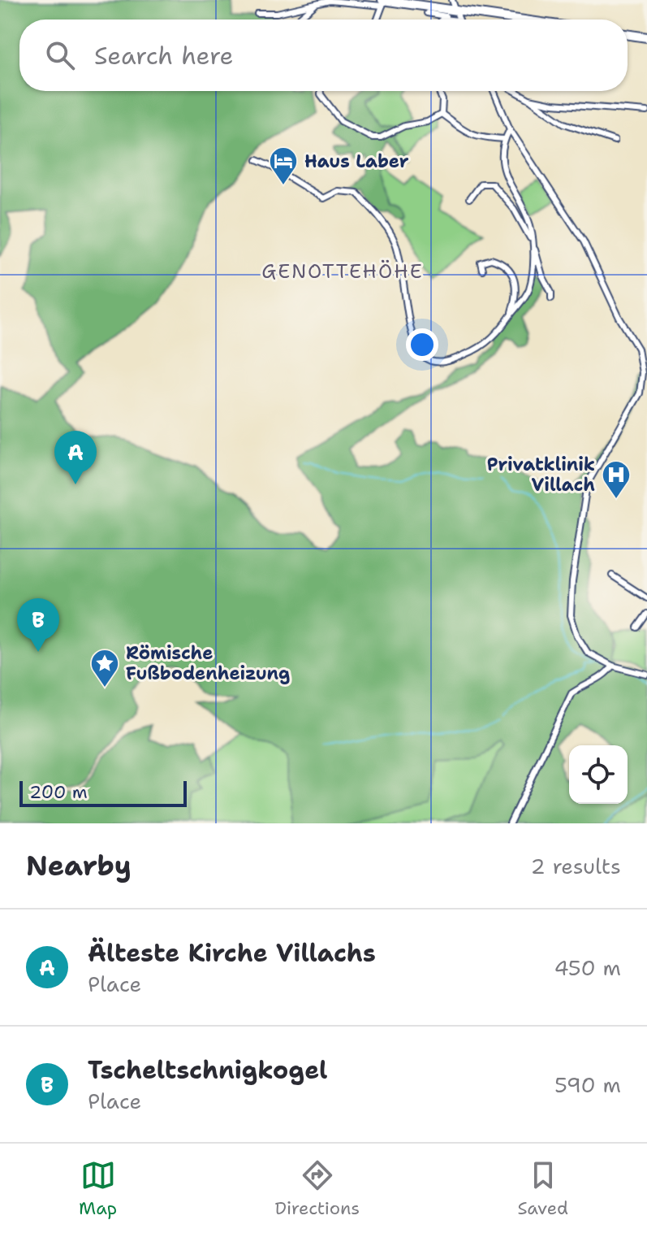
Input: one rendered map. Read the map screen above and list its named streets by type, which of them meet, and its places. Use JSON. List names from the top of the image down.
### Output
{
  "districts": ["GENOTTEHÖHE"],
  "places": {
    "hotel": ["Haus Laber"],
    "hospital": ["Privatklinik Villach"],
    "place": ["Römische Fußbodenheizung"]
  },
  "scale_bar": "200 m",
  "page": {
    "search": "Search here",
    "pins": ["A", "B"],
    "scale": "200 m",
    "heading": ["Nearby", "2 results"],
    "list": [
      {
        "mark": "A",
        "name": "Älteste Kirche Villachs",
        "note": "Place",
        "value": "450 m"
      },
      {
        "mark": "B",
        "name": "Tscheltschnigkogel",
        "note": "Place",
        "value": "590 m"
      }
    ],
    "nav": ["Map", "Directions", "Saved"]
  }
}
